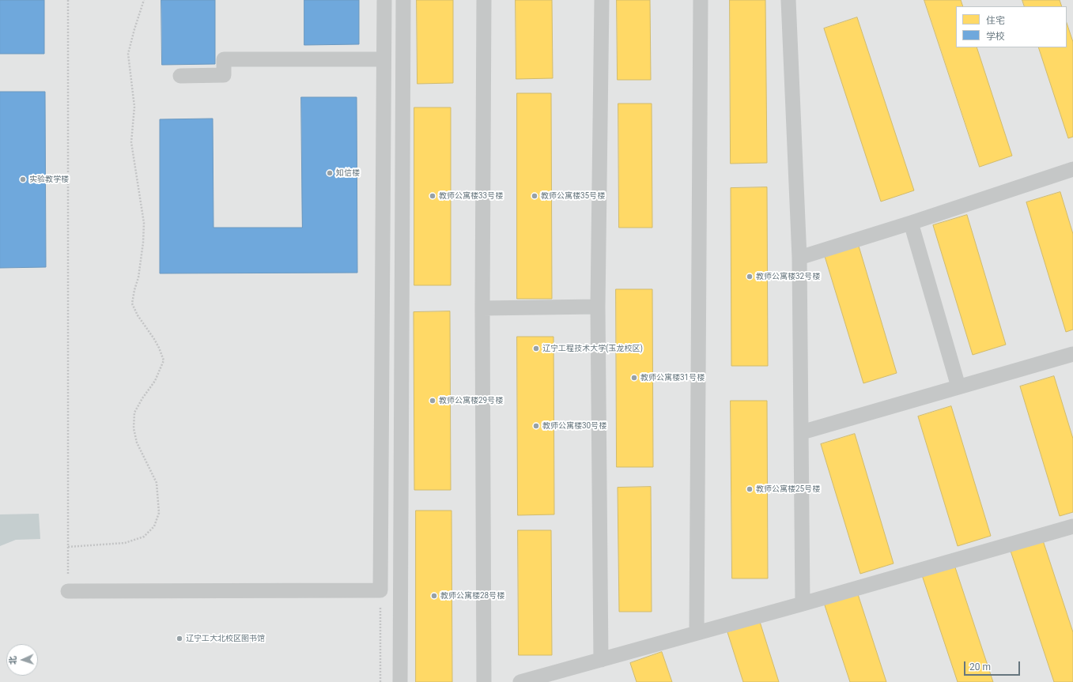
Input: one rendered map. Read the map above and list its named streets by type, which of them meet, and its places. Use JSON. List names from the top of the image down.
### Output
{
  "places": [
    "知信楼",
    "实验教学楼",
    "教师公寓楼33号楼",
    "教师公寓楼35号楼",
    "教师公寓楼32号楼",
    "辽宁工程技术大学(玉龙校区)",
    "教师公寓楼31号楼",
    "教师公寓楼29号楼",
    "教师公寓楼30号楼",
    "教师公寓楼25号楼",
    "教师公寓楼28号楼",
    "辽宁工大北校区图书馆"
  ],
  "legend": ["住宅", "学校"],
  "scale_bar": "20 m",
  "north": "left"
}
